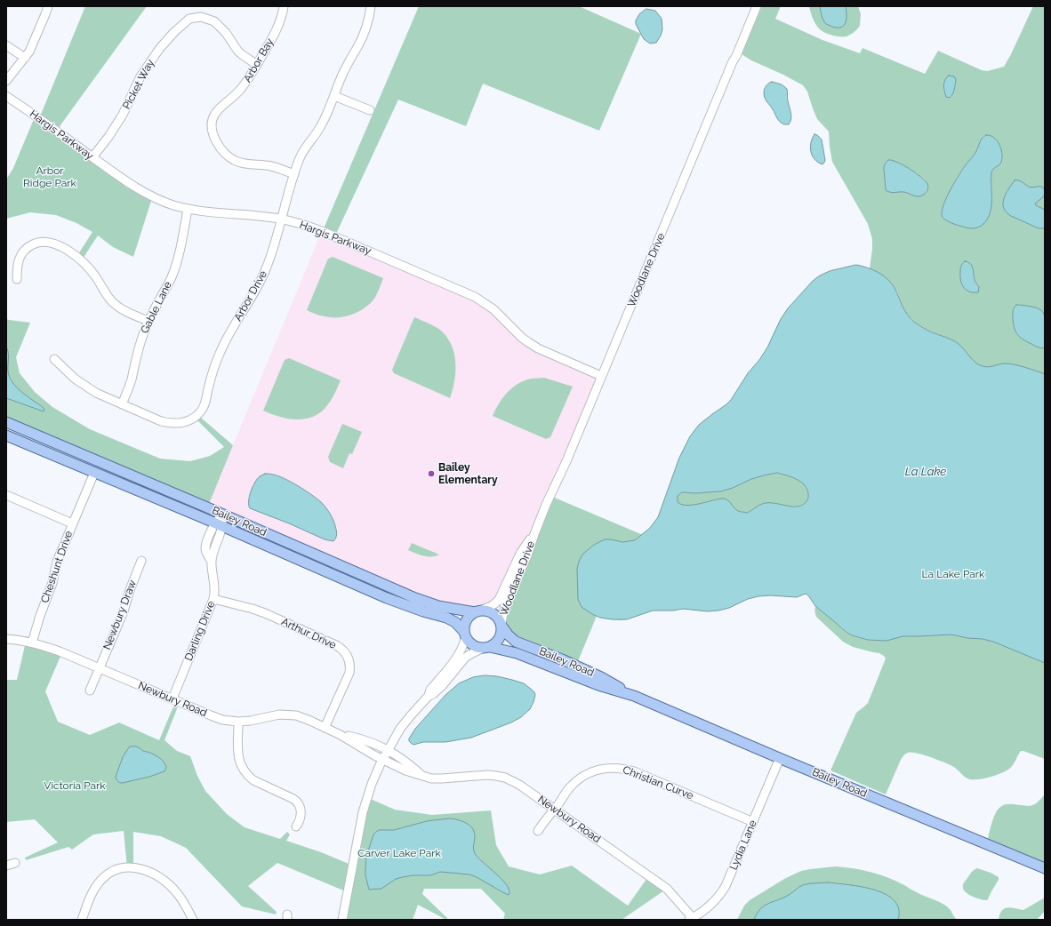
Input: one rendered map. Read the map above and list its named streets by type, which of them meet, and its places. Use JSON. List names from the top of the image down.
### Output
{
  "streets": {
    "main road": ["Bailey Road"],
    "street": [
      "Arbor Bay",
      "Picket Way",
      "Hargis Parkway",
      "Woodlane Drive",
      "Arbor Drive",
      "Gable Lane",
      "Cheshunt Drive",
      "Newbury Draw",
      "Darling Drive",
      "Arthur Drive",
      "Newbury Road",
      "Christian Curve",
      "Lydia Lane"
    ]
  },
  "crossings": [
    ["Arbor Bay", "Picket Way"],
    ["Arbor Bay", "Arbor Drive"],
    ["Picket Way", "Hargis Parkway"],
    ["Hargis Parkway", "Woodlane Drive"],
    ["Hargis Parkway", "Arbor Drive"],
    ["Hargis Parkway", "Gable Lane"],
    ["Woodlane Drive", "Bailey Road"],
    ["Arbor Drive", "Gable Lane"],
    ["Bailey Road", "Cheshunt Drive"],
    ["Bailey Road", "Darling Drive"],
    ["Bailey Road", "Lydia Lane"],
    ["Cheshunt Drive", "Newbury Road"],
    ["Newbury Draw", "Newbury Road"],
    ["Darling Drive", "Arthur Drive"],
    ["Darling Drive", "Newbury Road"],
    ["Arthur Drive", "Newbury Road"],
    ["Newbury Road", "Christian Curve"],
    ["Newbury Road", "Lydia Lane"],
    ["Christian Curve", "Lydia Lane"]
  ],
  "water": ["La Lake"],
  "parks": [
    "Arbor Ridge Park",
    "La Lake Park",
    "Victoria Park",
    "Carver Lake Park"
  ],
  "places": ["Bailey Elementary"]
}
